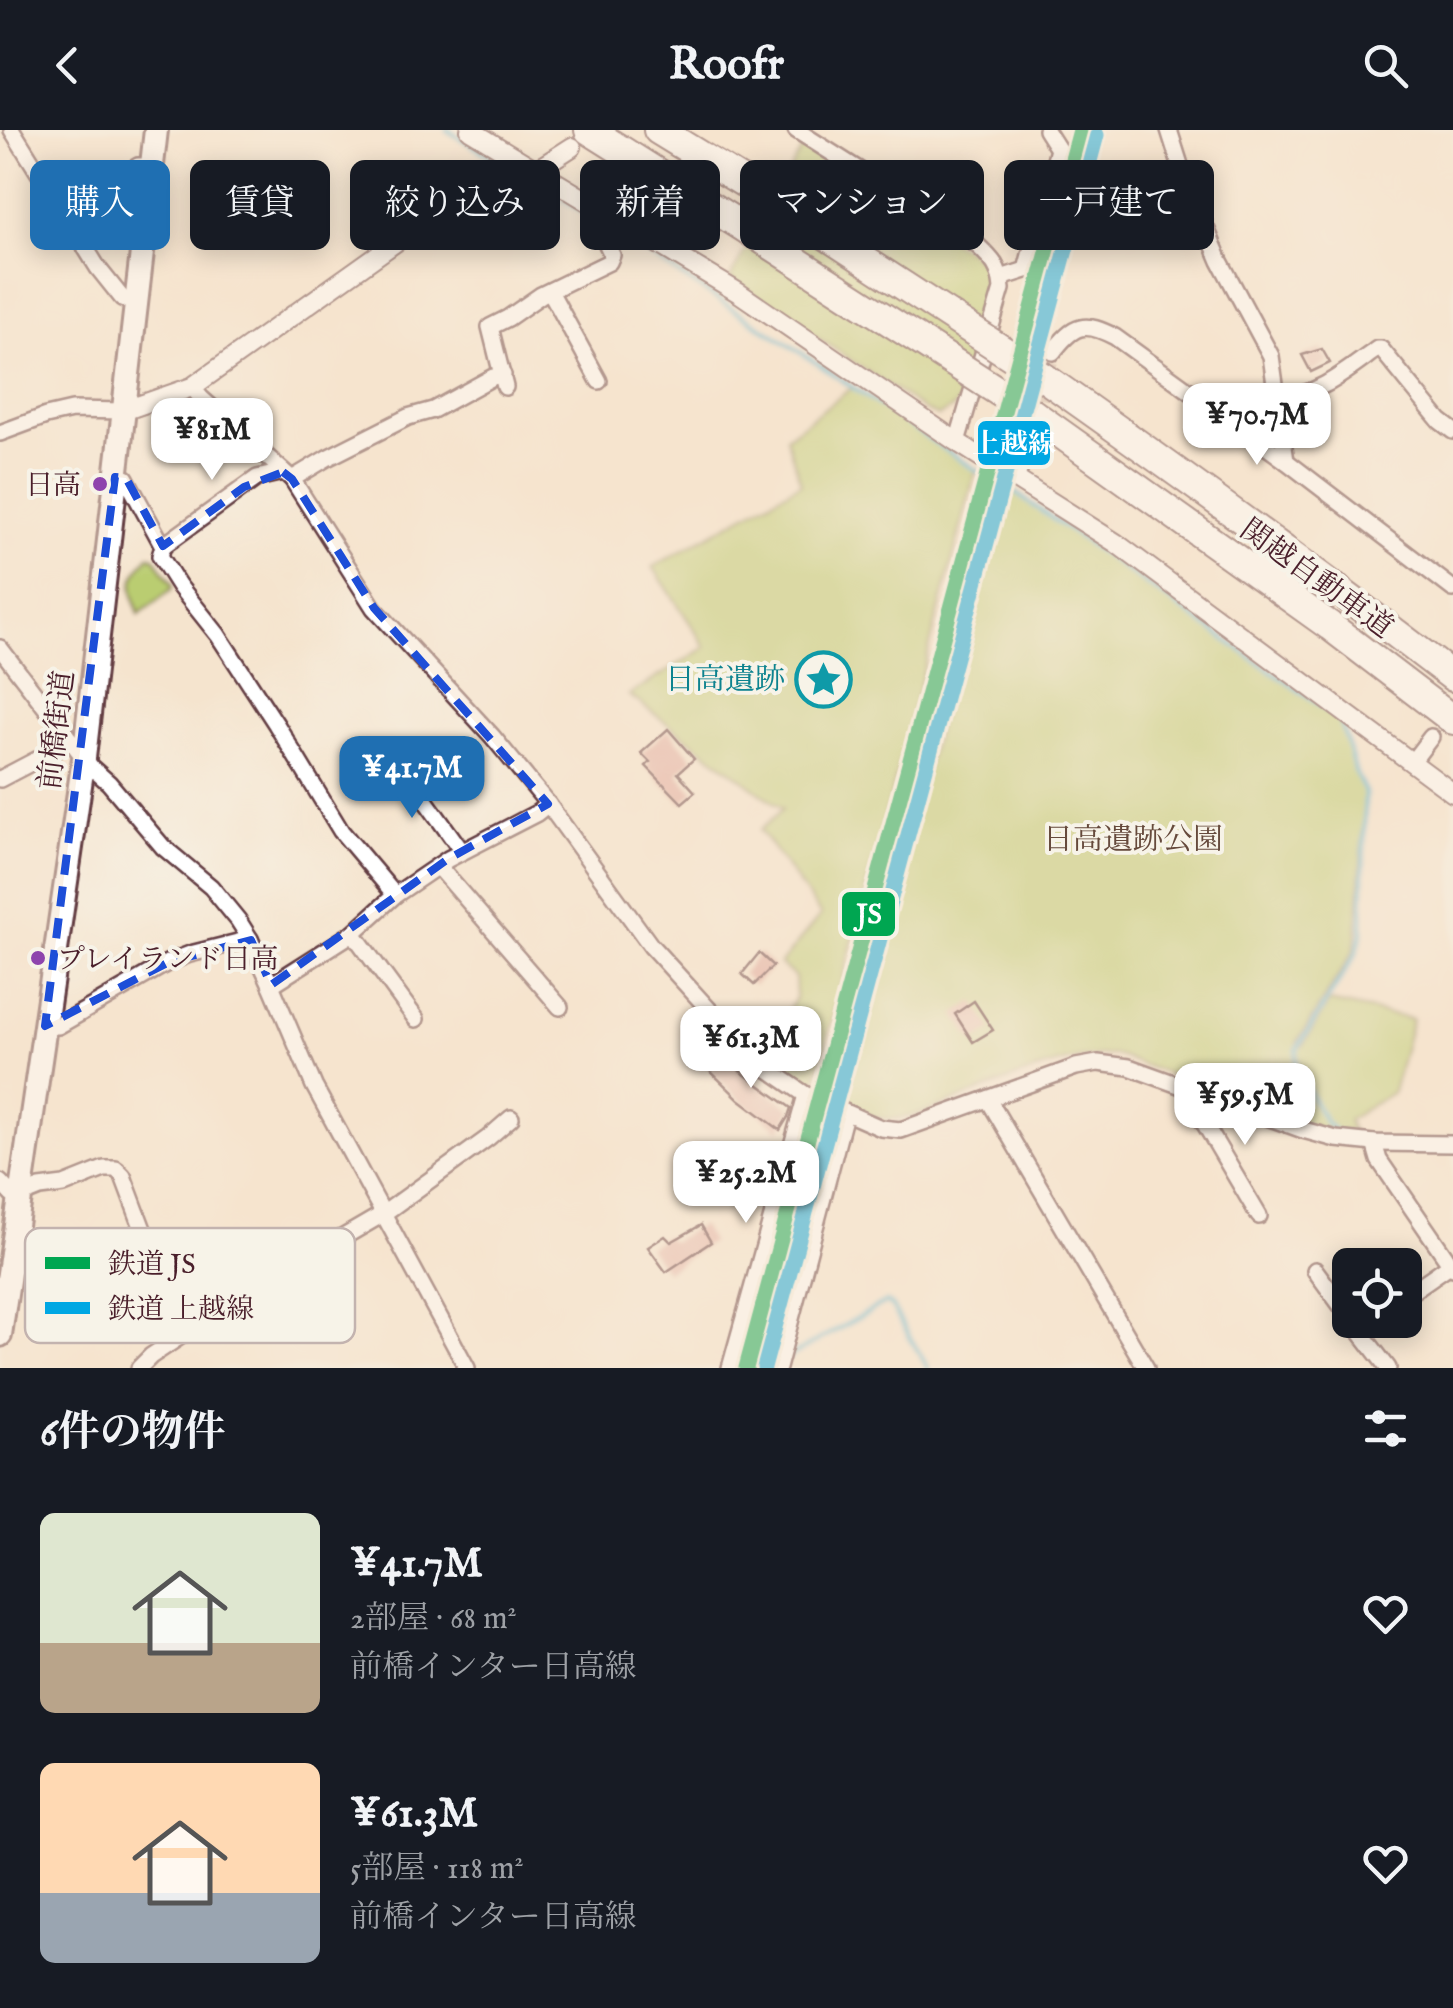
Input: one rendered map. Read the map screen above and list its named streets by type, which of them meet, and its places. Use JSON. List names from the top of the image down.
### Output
{
  "streets": {
    "highway": ["関越自動車道"],
    "main road": ["前橋街道"]
  },
  "parks": ["日高遺跡公園"],
  "places": {
    "other": ["日高", "プレイランド日高"],
    "place": ["日高遺跡"]
  },
  "lines": ["rail line JS", "rail line 上越線"],
  "legend": ["鉄道 JS", "鉄道 上越線"],
  "page": {
    "header": "Roofr",
    "chip": [
      "購入",
      "賃貸",
      "絞り込み",
      "新着",
      "マンション",
      "一戸建て"
    ],
    "price": [
      "¥70.7M",
      "¥81M",
      "¥41.7M",
      "¥61.3M",
      "¥59.5M",
      "¥25.2M"
    ],
    "heading": "6件の物件",
    "list": [
      {
        "name": "¥41.7M",
        "note": "2部屋 · 68 m² · 前橋インター日高線"
      },
      {
        "name": "¥61.3M",
        "note": "5部屋 · 118 m² · 前橋インター日高線"
      }
    ]
  }
}
